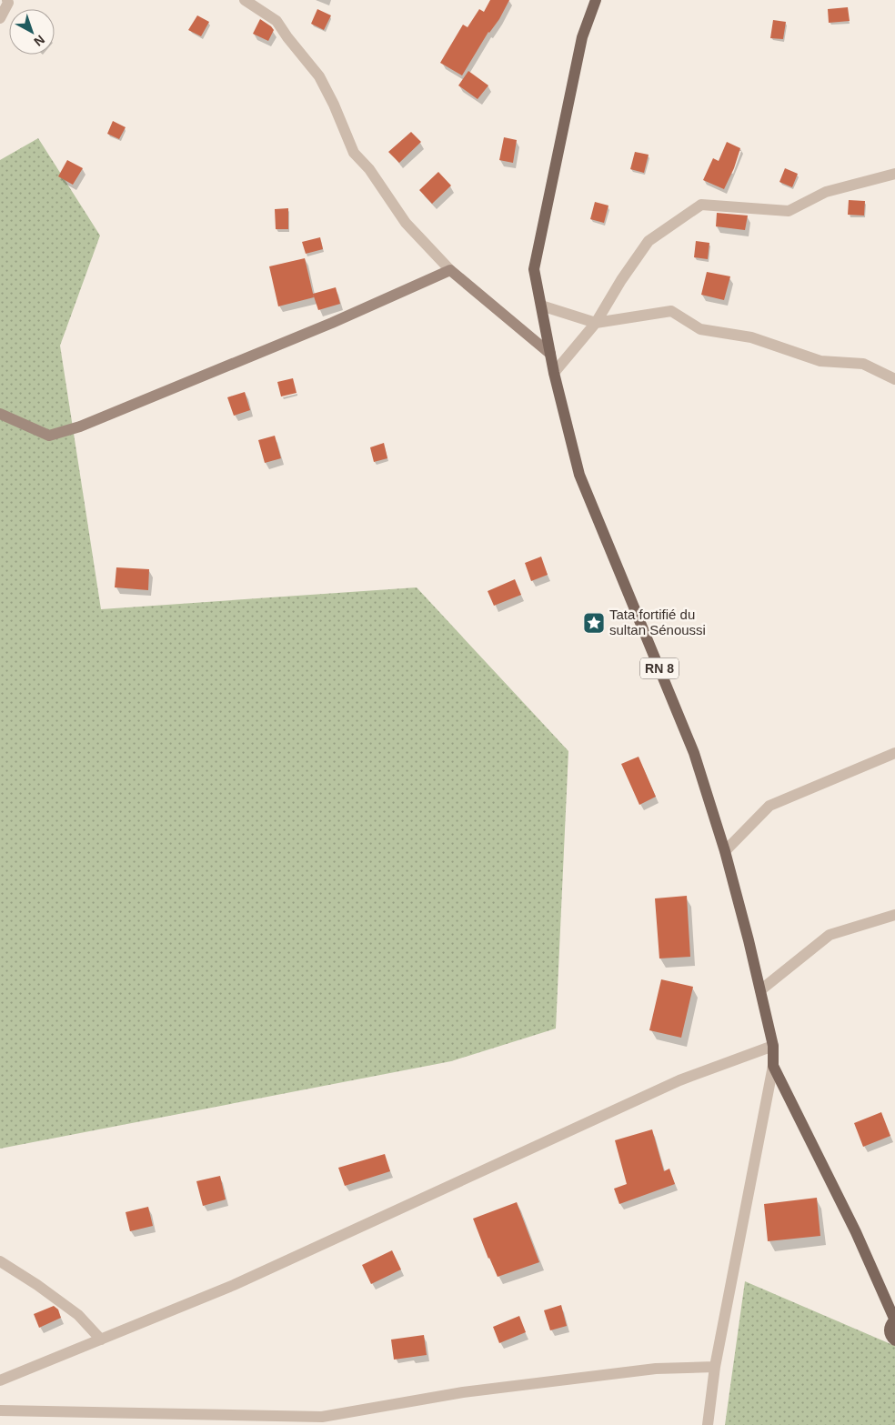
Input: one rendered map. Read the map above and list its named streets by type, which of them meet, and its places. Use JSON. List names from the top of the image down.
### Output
{
  "streets": {
    "main road": ["RN 8"]
  },
  "places": {
    "place": ["Tata fortifié du sultan Sénoussi"]
  },
  "north": "bottom right"
}
